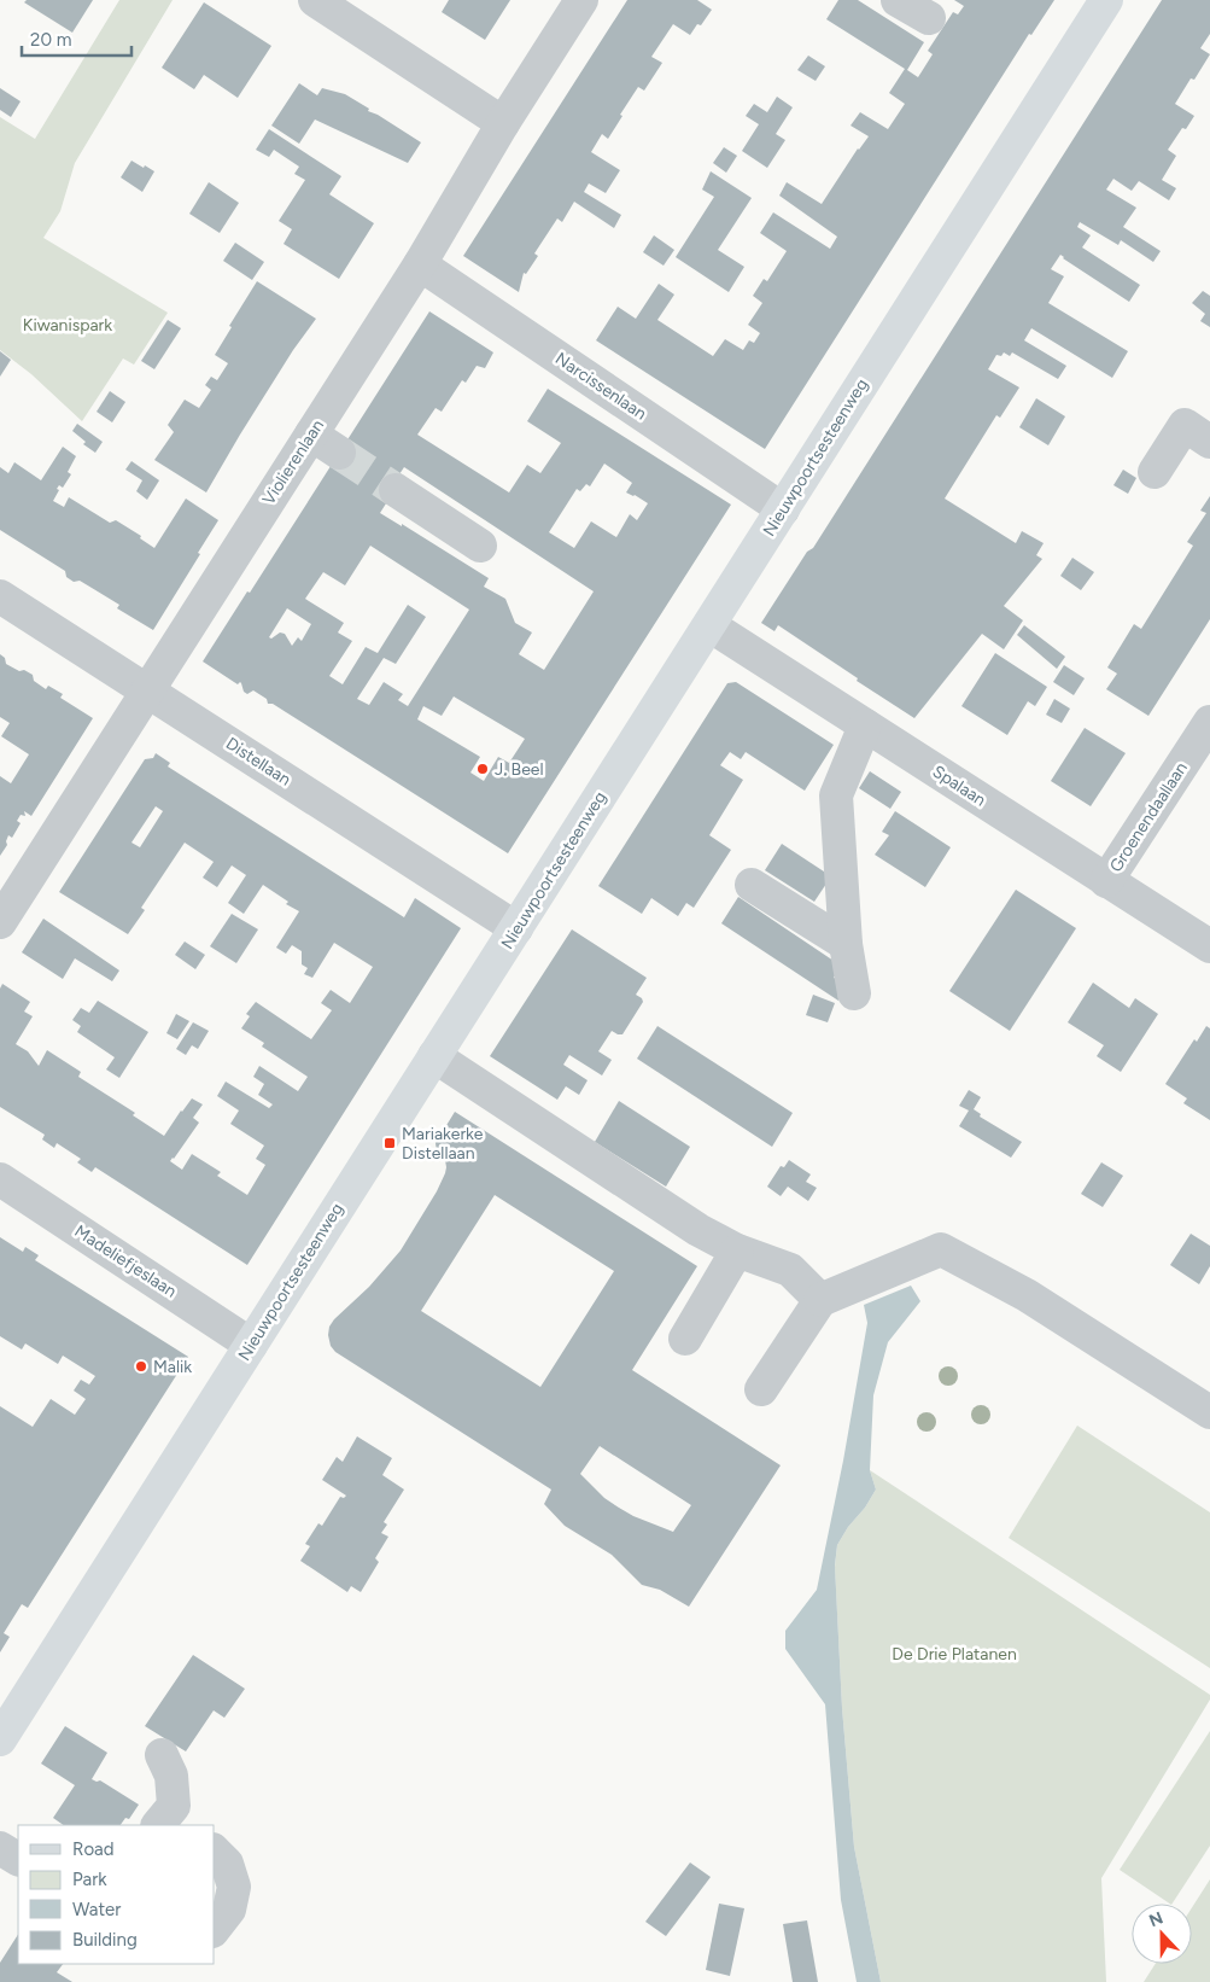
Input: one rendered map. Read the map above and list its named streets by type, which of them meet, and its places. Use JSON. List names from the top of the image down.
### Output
{
  "streets": {
    "main road": ["Nieuwpoortsesteenweg"],
    "street": [
      "Narcissenlaan",
      "Violierenlaan",
      "Distellaan",
      "Spalaan",
      "Groenendaallaan",
      "Madeliefjeslaan"
    ]
  },
  "crossings": [
    ["Narcissenlaan", "Nieuwpoortsesteenweg"],
    ["Narcissenlaan", "Violierenlaan"],
    ["Nieuwpoortsesteenweg", "Distellaan"],
    ["Nieuwpoortsesteenweg", "Spalaan"],
    ["Nieuwpoortsesteenweg", "Madeliefjeslaan"],
    ["Violierenlaan", "Distellaan"],
    ["Spalaan", "Groenendaallaan"]
  ],
  "parks": ["Kiwanispark", "De Drie Platanen"],
  "places": {
    "other": ["J. Beel", "Malik"],
    "transit": ["Mariakerke Distellaan"]
  },
  "legend": [
    "Road",
    "Park",
    "Water",
    "Building"
  ],
  "scale_bar": "20 m",
  "north": "top"
}
